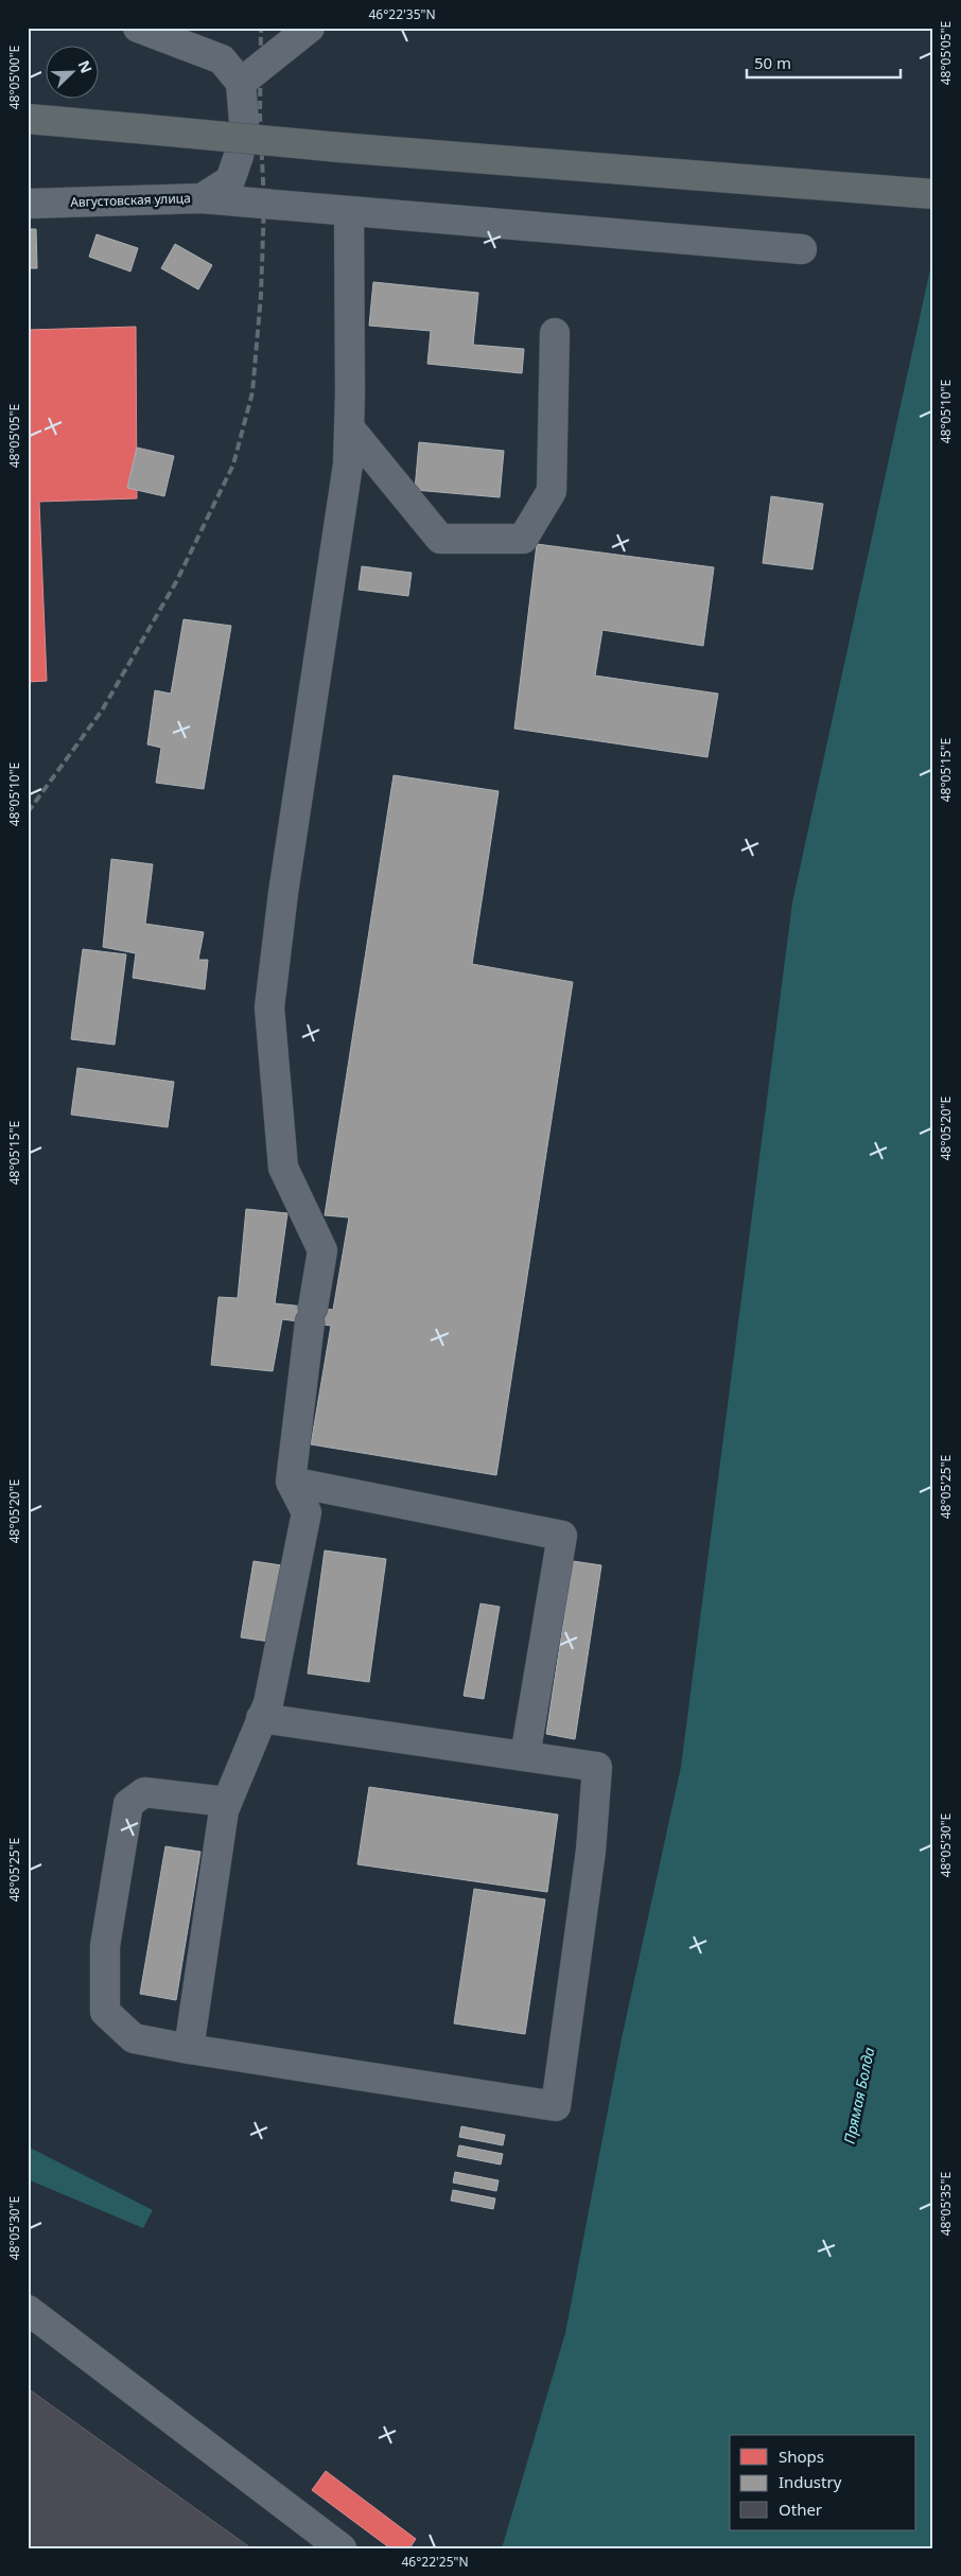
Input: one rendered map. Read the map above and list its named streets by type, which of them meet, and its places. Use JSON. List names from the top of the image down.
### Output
{
  "streets": {
    "street": ["Августовская улица"]
  },
  "water": ["Прямая Болда"],
  "legend": ["Shops", "Industry", "Other"],
  "scale_bar": "50 m",
  "north": "top right",
  "coordinates": [
    "46°22'35\"N",
    "48°05'05\"E",
    "48°05'00\"E",
    "48°05'10\"E",
    "48°05'15\"E",
    "48°05'20\"E",
    "48°05'25\"E",
    "48°05'30\"E",
    "48°05'35\"E",
    "46°22'25\"N"
  ]
}
